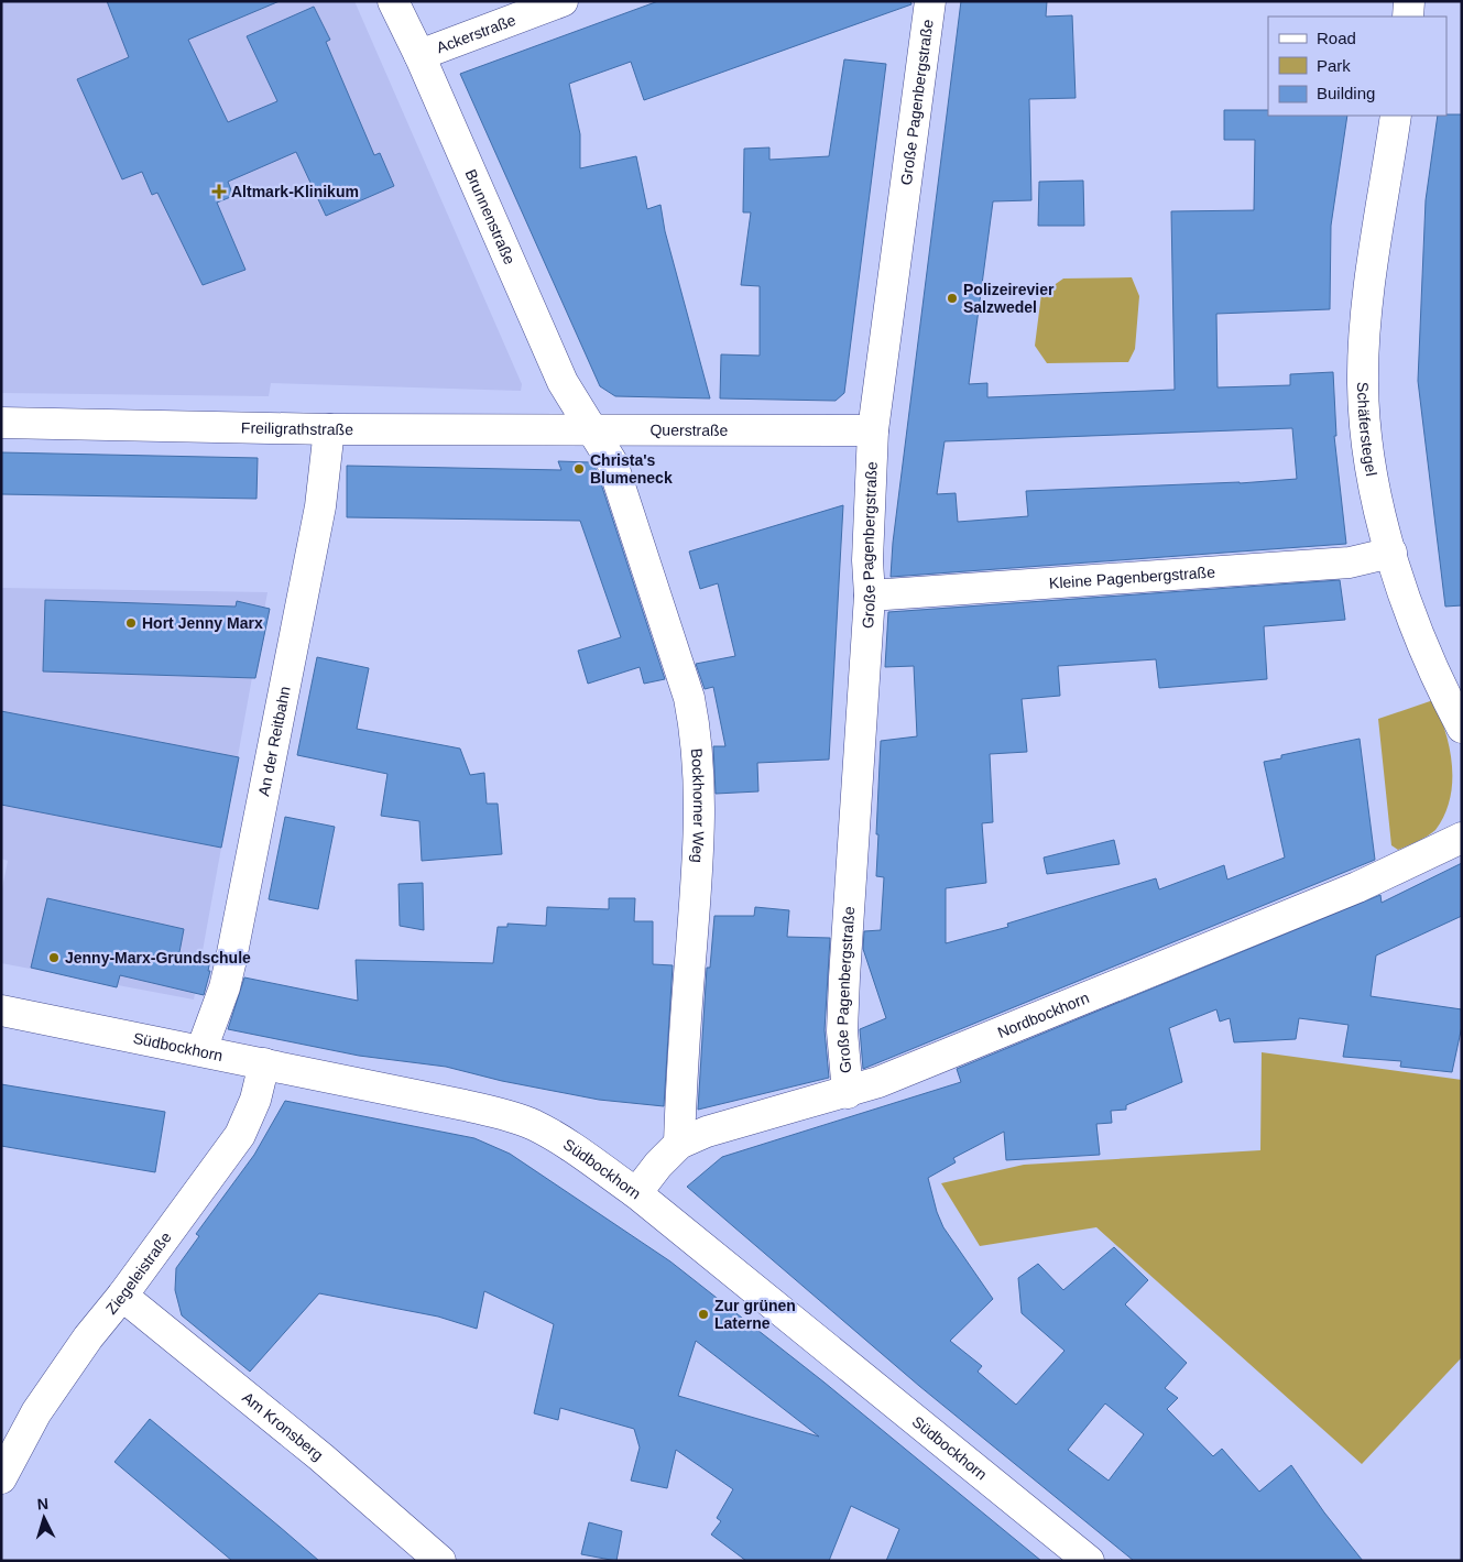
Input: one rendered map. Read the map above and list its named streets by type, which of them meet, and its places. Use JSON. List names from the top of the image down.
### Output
{
  "streets": {
    "street": [
      "Ackerstraße",
      "Große Pagenbergstraße",
      "Brunnenstraße",
      "Freiligrathstraße",
      "Schäferstegel",
      "Querstraße",
      "Kleine Pagenbergstraße",
      "An der Reitbahn",
      "Bockhorner Weg",
      "Nordbockhorn",
      "Südbockhorn",
      "Ziegeleistraße",
      "Am Kronsberg"
    ]
  },
  "crossings": [
    ["Ackerstraße", "Brunnenstraße"],
    ["Große Pagenbergstraße", "Querstraße"],
    ["Große Pagenbergstraße", "Kleine Pagenbergstraße"],
    ["Große Pagenbergstraße", "Nordbockhorn"],
    ["Brunnenstraße", "Freiligrathstraße"],
    ["Brunnenstraße", "Querstraße"],
    ["Brunnenstraße", "Bockhorner Weg"],
    ["Freiligrathstraße", "Querstraße"],
    ["Freiligrathstraße", "An der Reitbahn"],
    ["Freiligrathstraße", "Bockhorner Weg"],
    ["Schäferstegel", "Kleine Pagenbergstraße"],
    ["Querstraße", "Bockhorner Weg"],
    ["An der Reitbahn", "Südbockhorn"],
    ["Bockhorner Weg", "Nordbockhorn"],
    ["Nordbockhorn", "Südbockhorn"],
    ["Südbockhorn", "Ziegeleistraße"],
    ["Ziegeleistraße", "Am Kronsberg"]
  ],
  "places": {
    "health": ["Altmark-Klinikum"],
    "other": [
      "Polizeirevier Salzwedel",
      "Christa's Blumeneck",
      "Hort Jenny Marx",
      "Jenny-Marx-Grundschule",
      "Zur grünen Laterne"
    ]
  },
  "legend": ["Road", "Park", "Building"],
  "north": "top"
}
